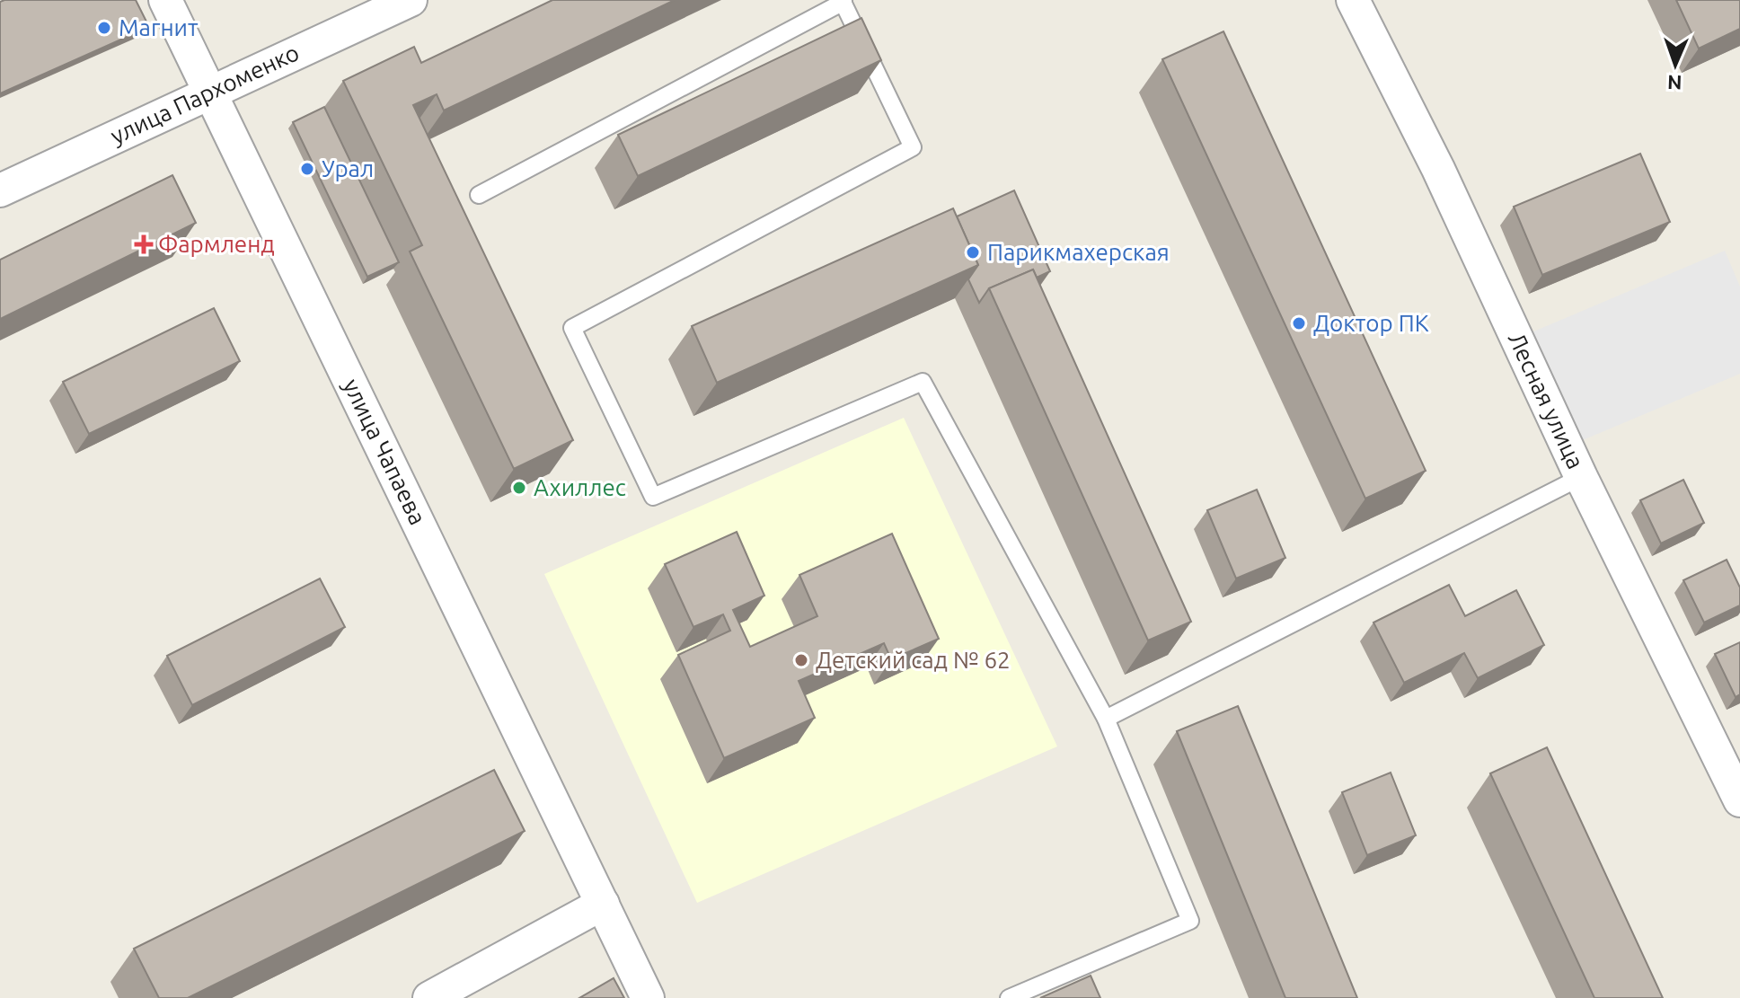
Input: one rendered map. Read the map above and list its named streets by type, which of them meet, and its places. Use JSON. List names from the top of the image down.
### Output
{
  "streets": {
    "street": ["улица Пархоменко", "Лесная улица", "улица Чапаева"]
  },
  "crossings": [
    ["улица Пархоменко", "улица Чапаева"]
  ],
  "places": {
    "other": [
      "Магнит",
      "Урал",
      "Парикмахерская",
      "Доктор ПК",
      "Ахиллес",
      "Детский сад № 62"
    ],
    "health": ["Фармленд"]
  },
  "north": "bottom"
}
